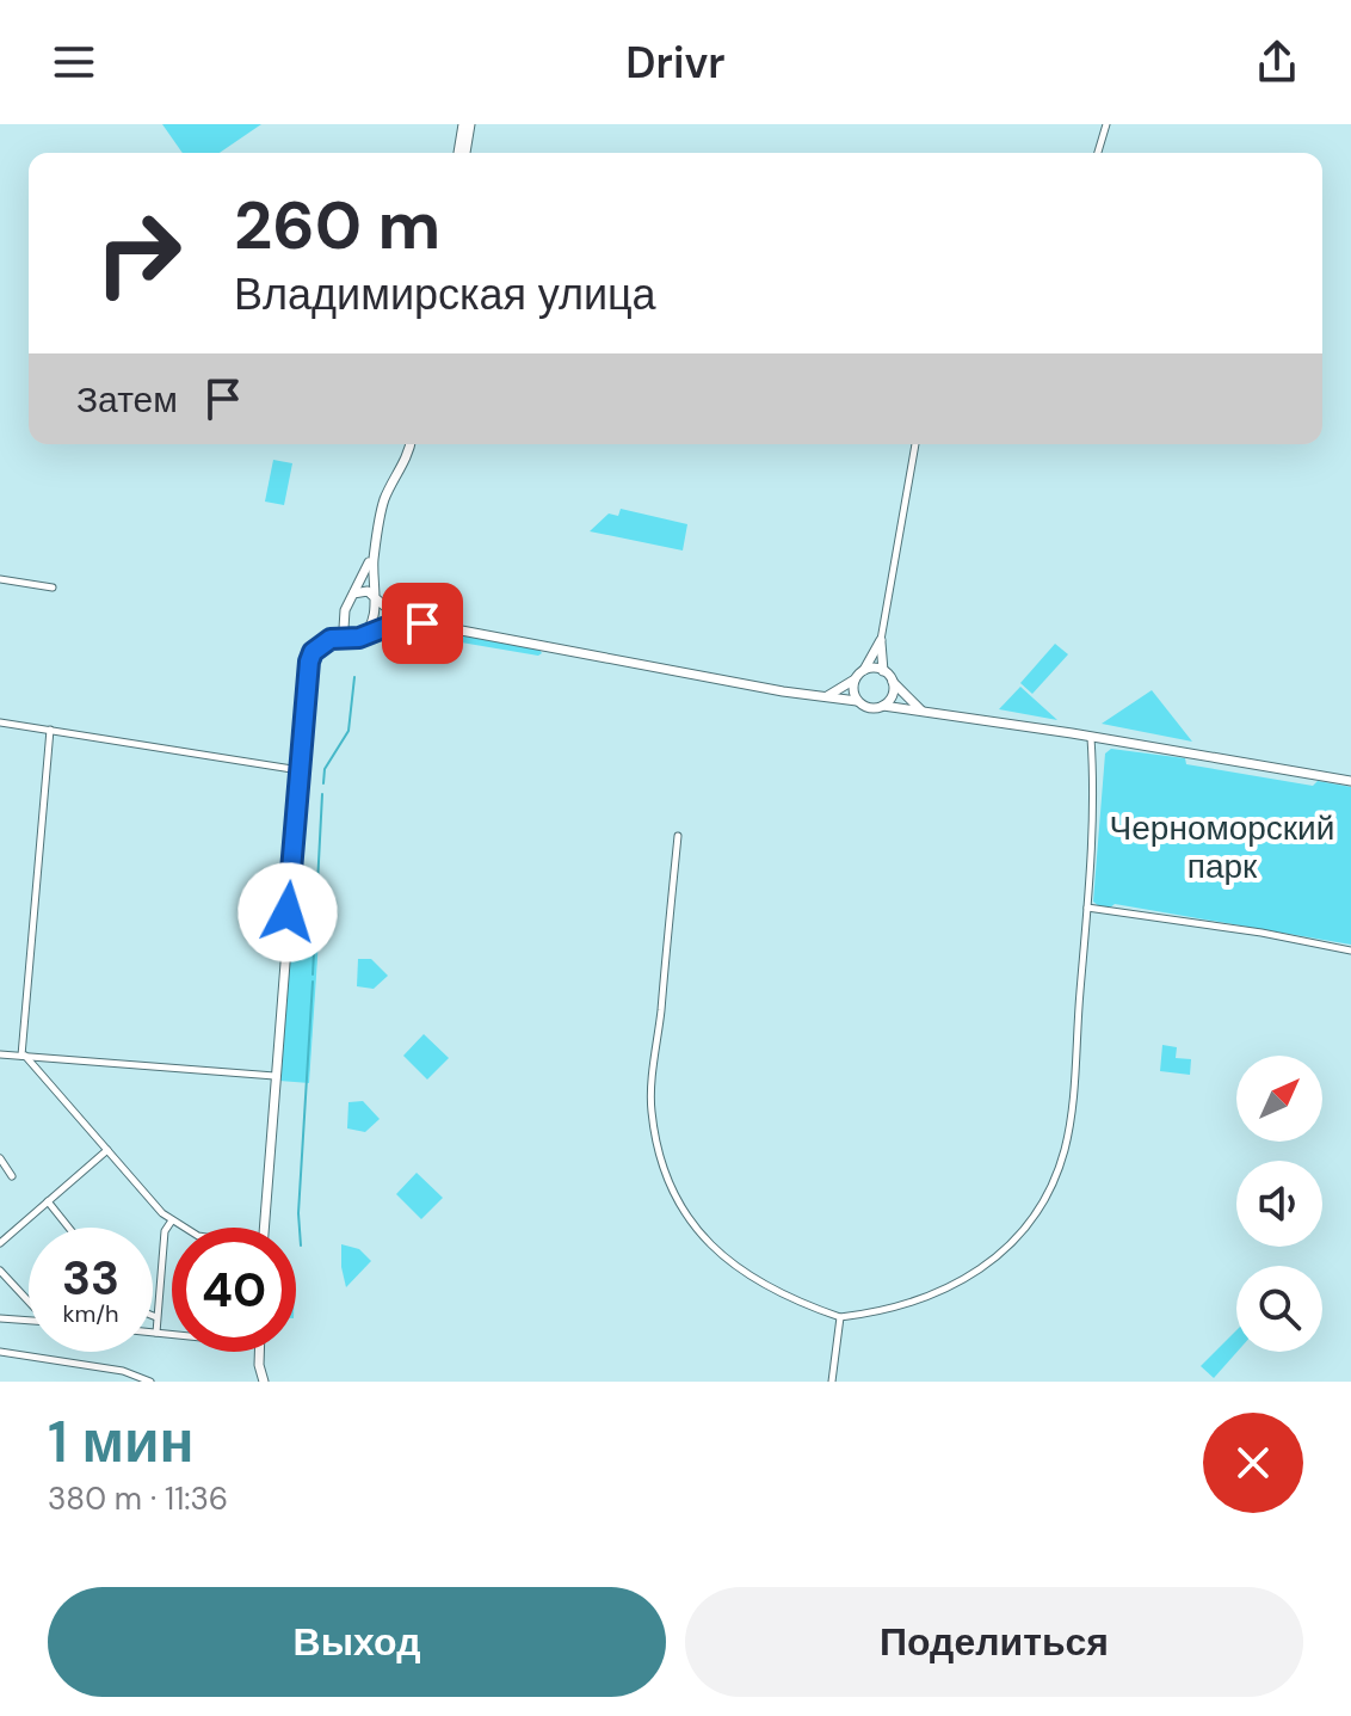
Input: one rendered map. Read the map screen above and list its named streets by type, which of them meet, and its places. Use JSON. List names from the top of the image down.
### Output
{
  "parks": ["Черноморский парк"],
  "north": "top right",
  "page": {
    "header": "Drivr",
    "turn": ["260 m", "Владимирская улица"],
    "then": "Затем",
    "speed": "33 km/h",
    "limit": "40",
    "heading": ["1 мин", "380 m · 11:36"],
    "buttons": ["Выход", "Поделиться"]
  }
}
